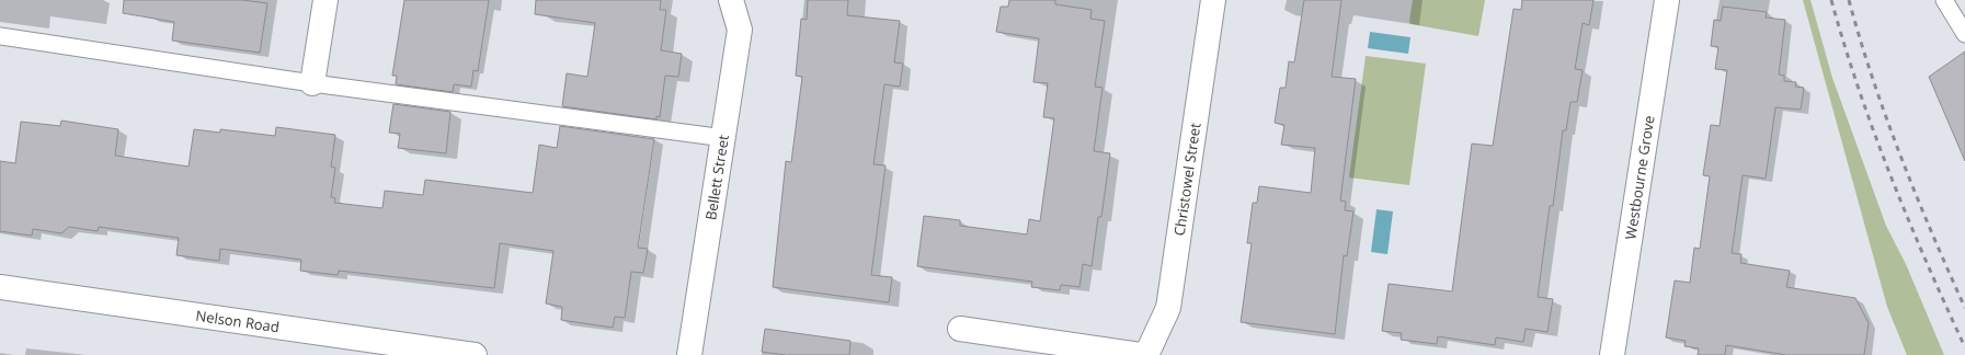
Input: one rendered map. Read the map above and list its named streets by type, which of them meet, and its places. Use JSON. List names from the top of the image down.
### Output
{
  "streets": {
    "street": [
      "Bellett Street",
      "Westbourne Grove",
      "Christowel Street",
      "Nelson Road"
    ]
  }
}
